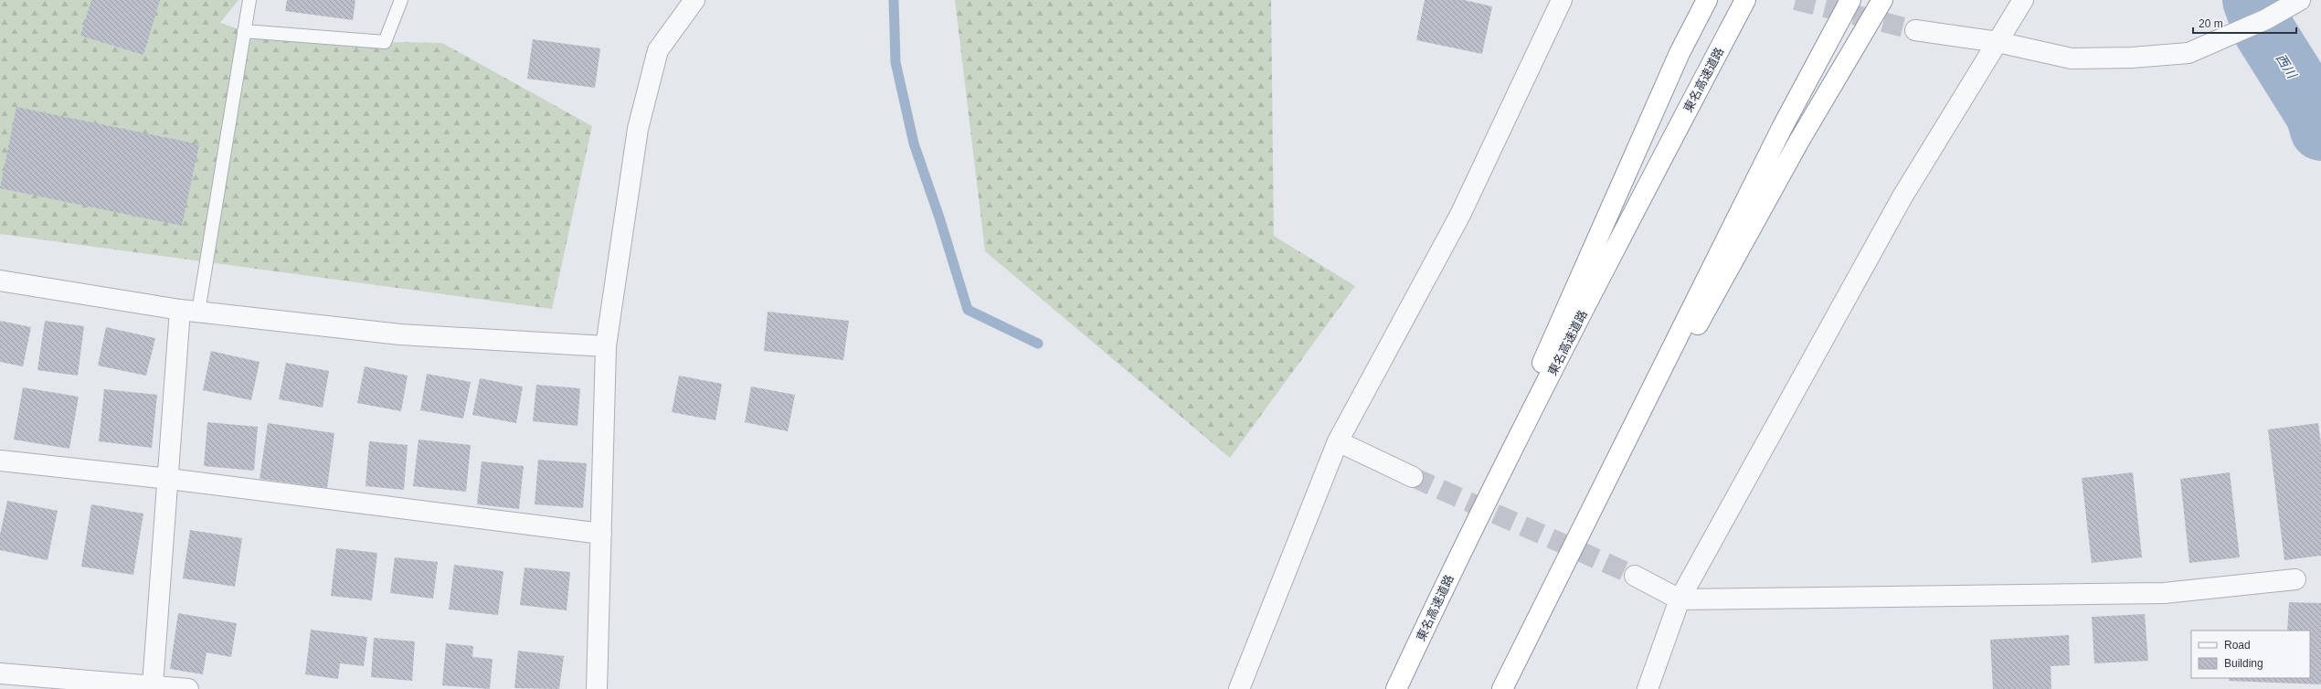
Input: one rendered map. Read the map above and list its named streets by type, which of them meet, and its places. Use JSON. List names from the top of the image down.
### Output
{
  "streets": {
    "highway": ["東名高速道路"]
  },
  "water": ["西川"],
  "legend": ["Road", "Building"],
  "scale_bar": "20 m"
}
